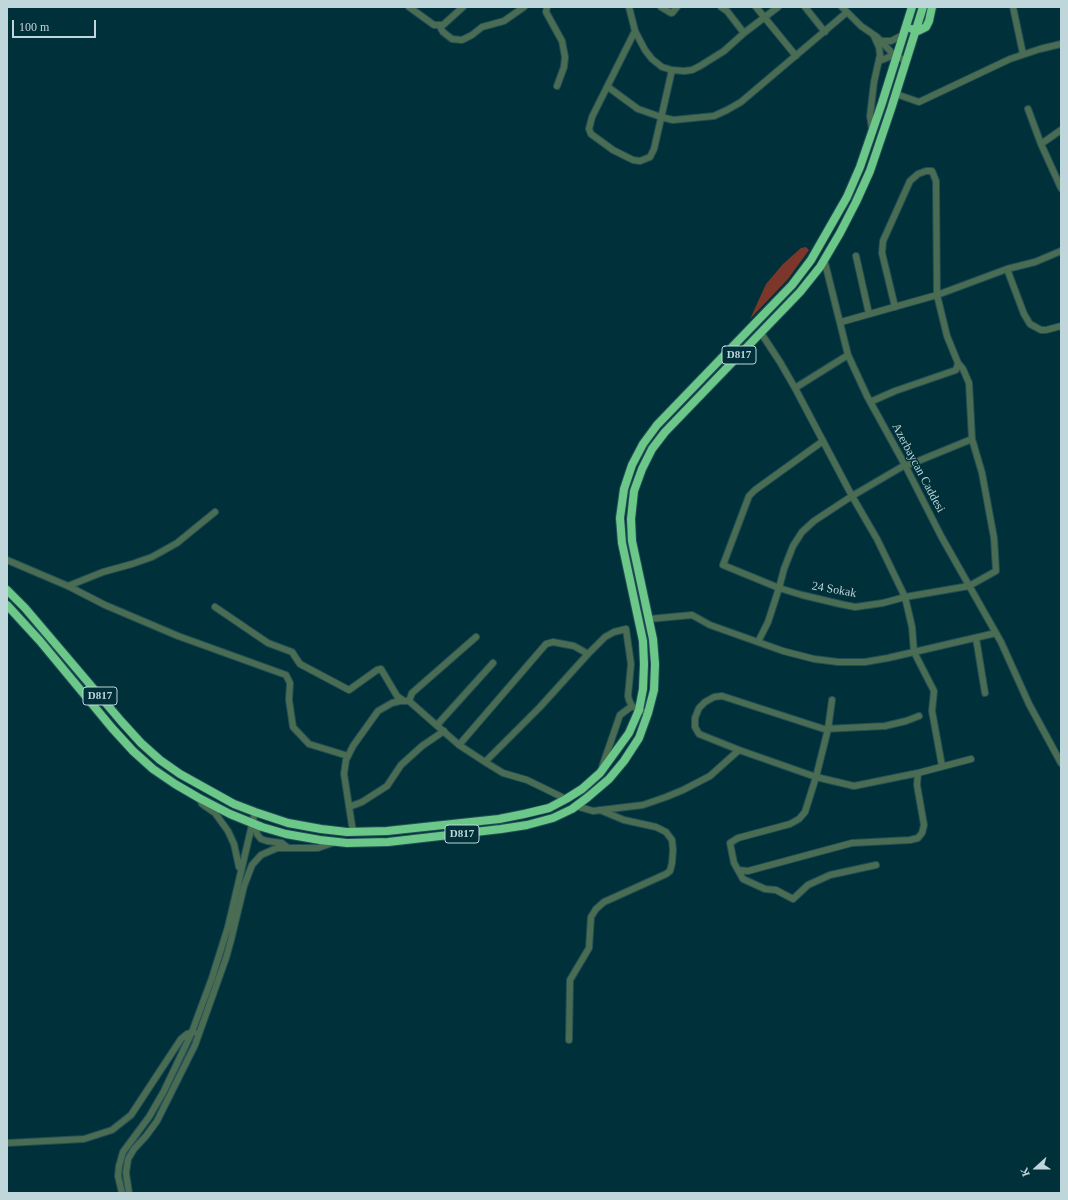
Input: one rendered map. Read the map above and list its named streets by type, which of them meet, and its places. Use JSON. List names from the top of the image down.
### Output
{
  "streets": {
    "highway": ["D817"],
    "street": ["Azerbaycan Caddesi", "24 Sokak"]
  },
  "crossings": [
    ["D817", "Azerbaycan Caddesi"],
    ["Azerbaycan Caddesi", "24 Sokak"]
  ],
  "scale_bar": "100 m",
  "north": "left"
}
